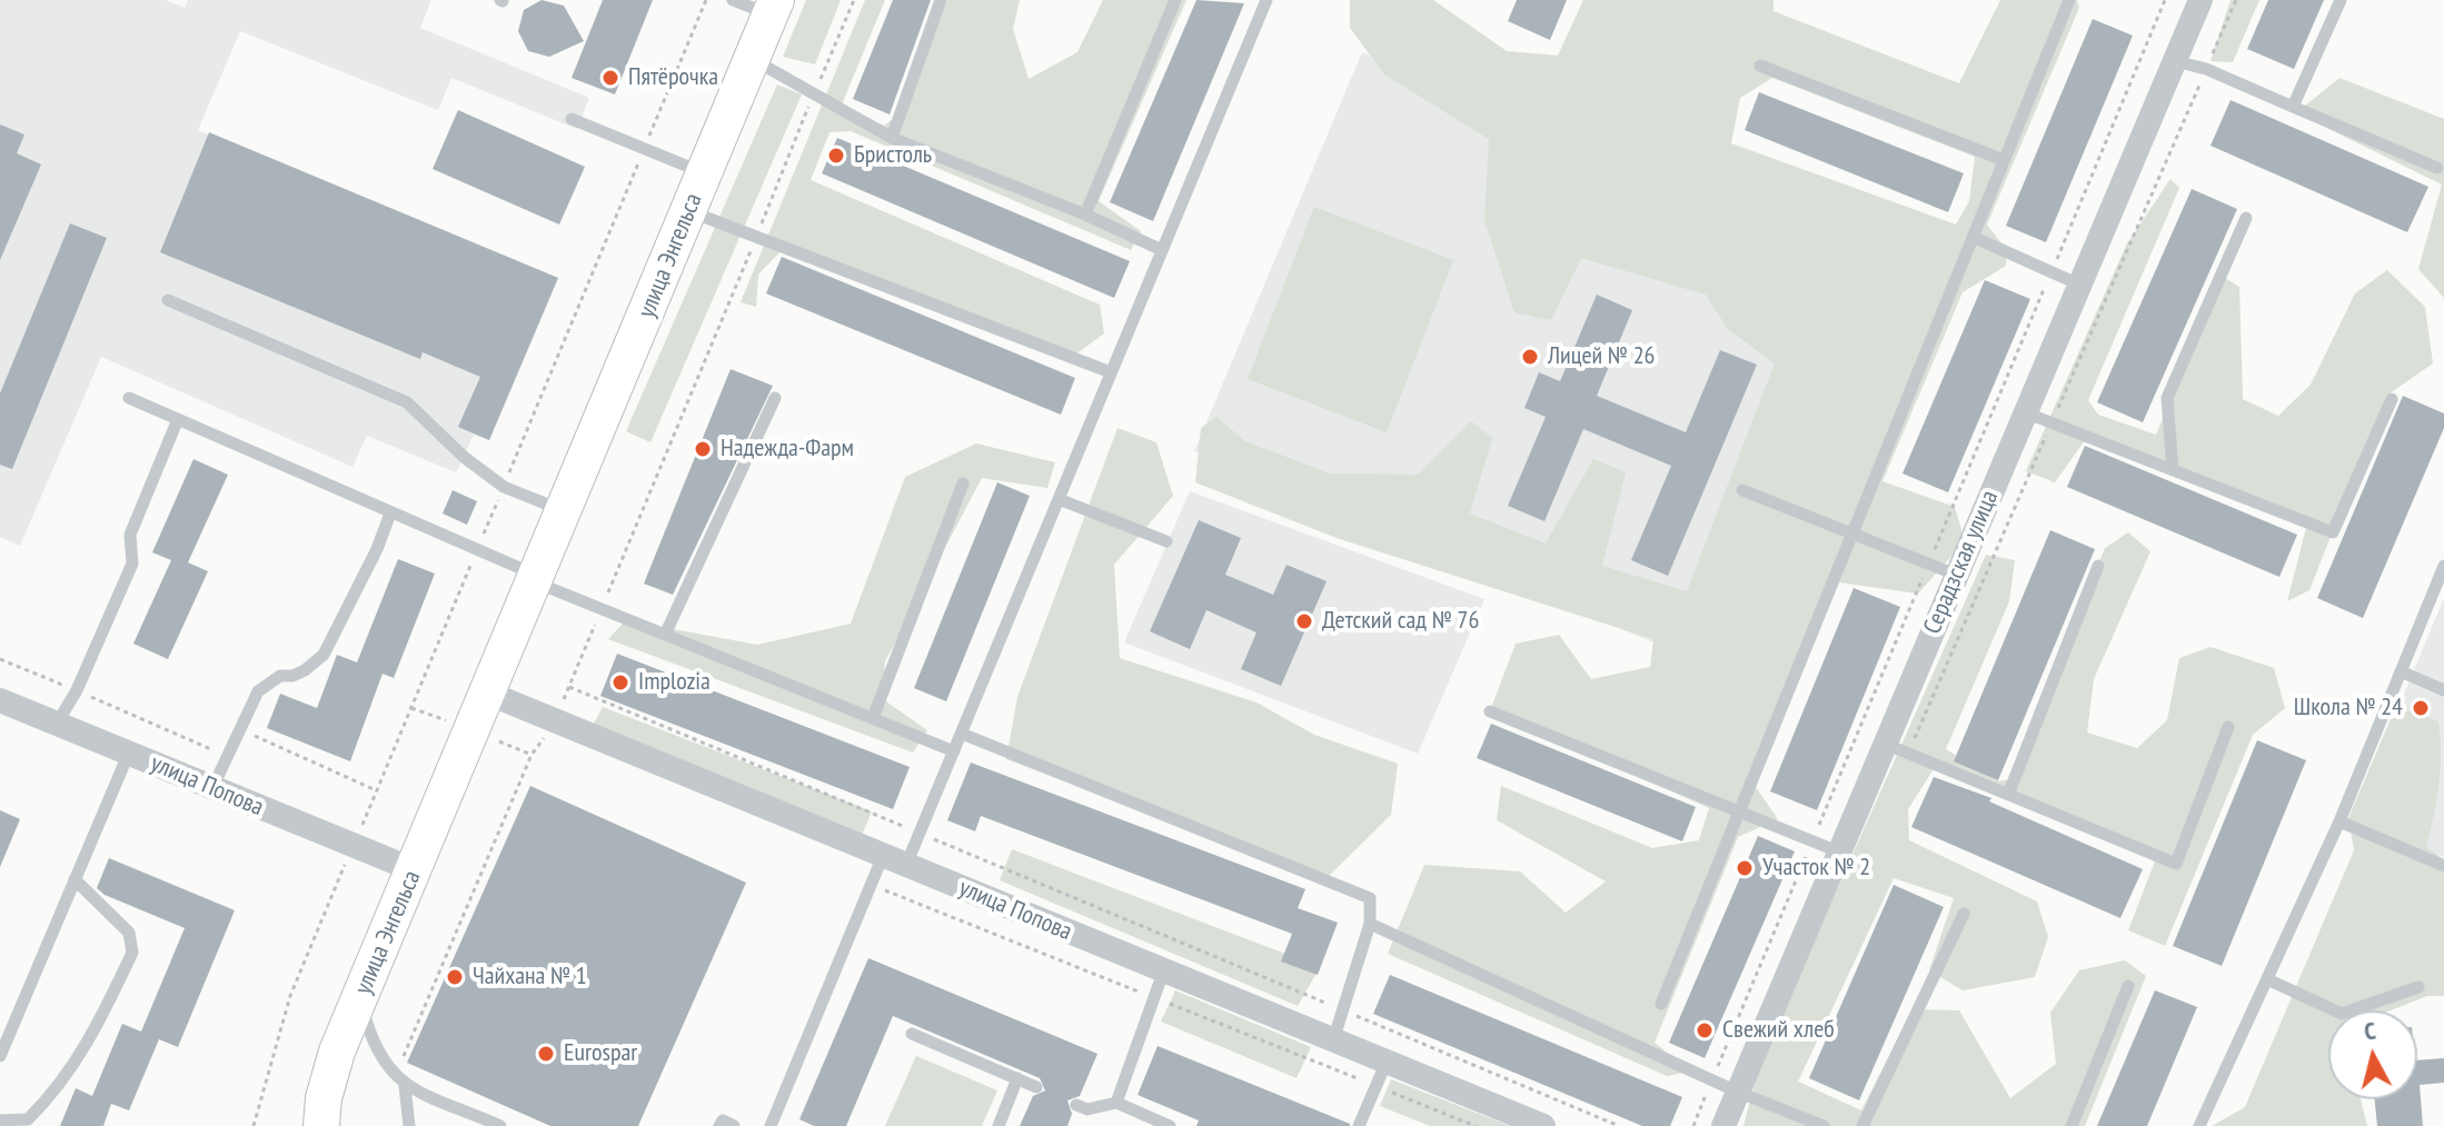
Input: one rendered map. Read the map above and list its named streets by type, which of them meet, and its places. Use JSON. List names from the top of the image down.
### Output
{
  "streets": {
    "main road": ["улица Энгельса"],
    "street": ["Серадзская улица", "улица Попова"]
  },
  "crossings": [
    ["улица Энгельса", "улица Попова"]
  ],
  "places": [
    "Пятёрочка",
    "Бристоль",
    "Лицей № 26",
    "Надежда-Фарм",
    "Детский сад № 76",
    "Implozia",
    "Школа № 24",
    "Участок № 2",
    "Чайхана № 1",
    "Свежий хлеб",
    "Eurospar"
  ],
  "north": "top"
}
